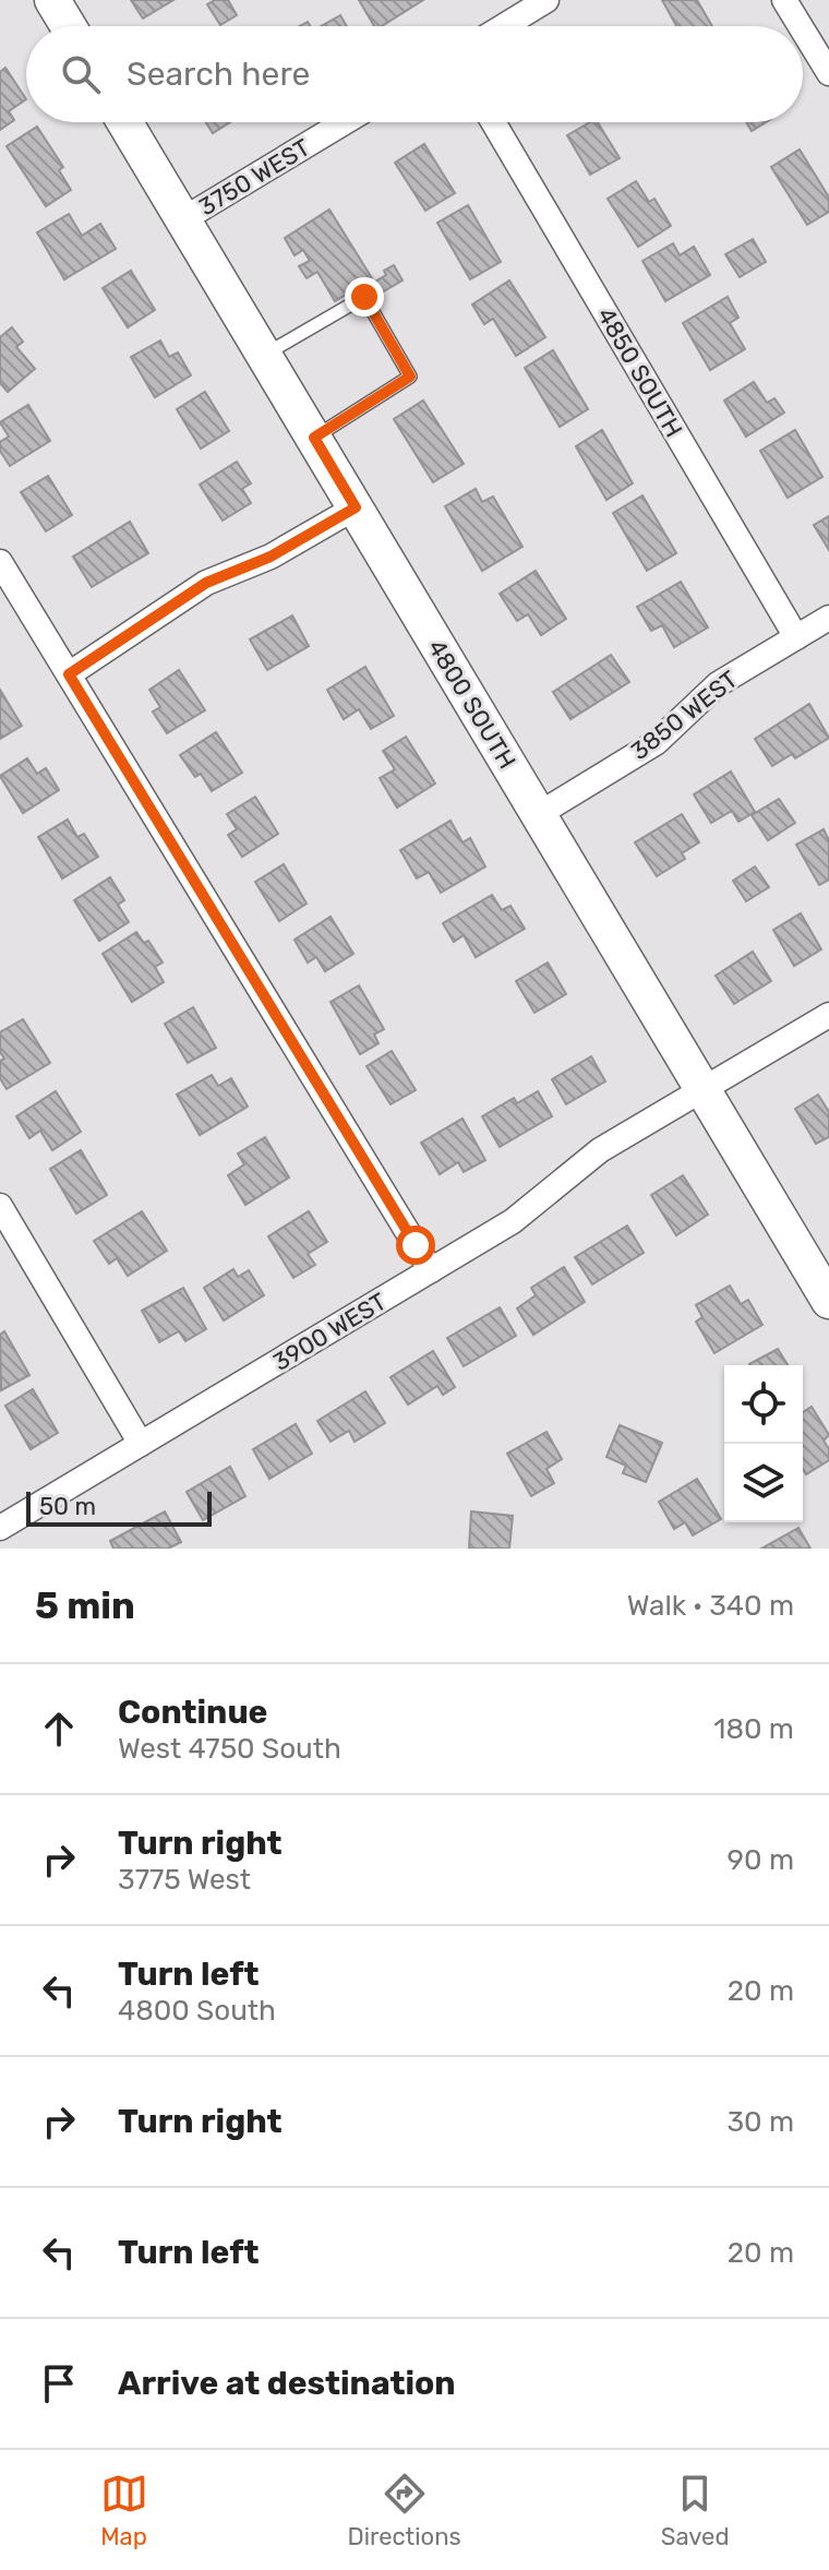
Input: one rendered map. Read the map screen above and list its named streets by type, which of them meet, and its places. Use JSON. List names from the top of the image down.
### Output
{
  "streets": {
    "street": [
      "3750 WEST",
      "4850 SOUTH",
      "4800 SOUTH",
      "3850 WEST",
      "3900 WEST"
    ]
  },
  "crossings": [
    ["3750 WEST", "4800 SOUTH"],
    ["4850 SOUTH", "3850 WEST"],
    ["4800 SOUTH", "3850 WEST"],
    ["4800 SOUTH", "3900 WEST"]
  ],
  "scale_bar": "50 m",
  "page": {
    "search": "Search here",
    "scale": "50 m",
    "heading": ["5 min", "Walk · 340 m"],
    "list": [
      ["Continue", "West 4750 South", "180 m"],
      ["Turn right", "3775 West", "90 m"],
      ["Turn left", "4800 South", "20 m"],
      ["Turn right", "30 m"],
      ["Turn left", "20 m"],
      "Arrive at destination"
    ],
    "nav": ["Map", "Directions", "Saved"]
  }
}
